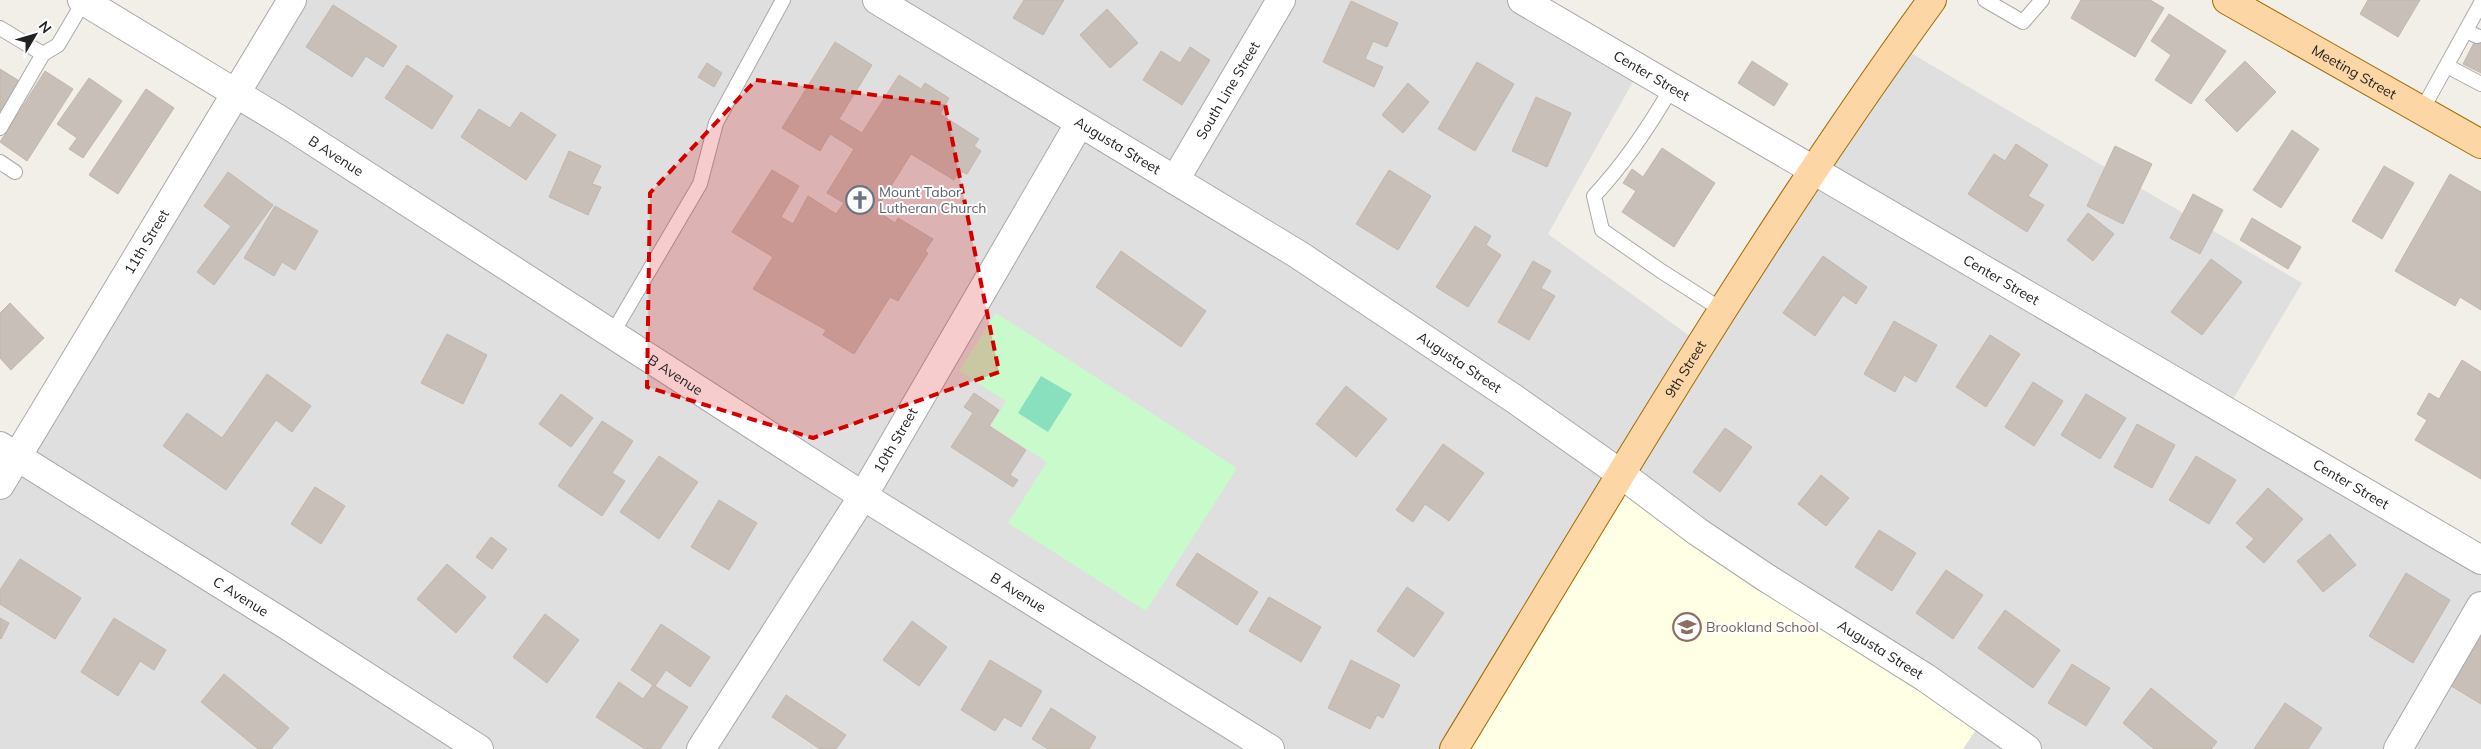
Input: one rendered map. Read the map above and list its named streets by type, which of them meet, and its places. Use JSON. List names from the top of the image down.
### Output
{
  "streets": {
    "main road": ["Meeting Street", "9th Street"],
    "street": [
      "Center Street",
      "South Line Street",
      "Augusta Street",
      "B Avenue",
      "11th Street",
      "10th Street",
      "C Avenue"
    ]
  },
  "crossings": [
    ["Center Street", "9th Street"],
    ["South Line Street", "Augusta Street"],
    ["Augusta Street", "9th Street"],
    ["Augusta Street", "10th Street"],
    ["B Avenue", "11th Street"],
    ["B Avenue", "10th Street"],
    ["11th Street", "C Avenue"]
  ],
  "places": {
    "church": ["Mount Tabor Lutheran Church"],
    "school or university": ["Brookland School"]
  },
  "north": "top right"
}
